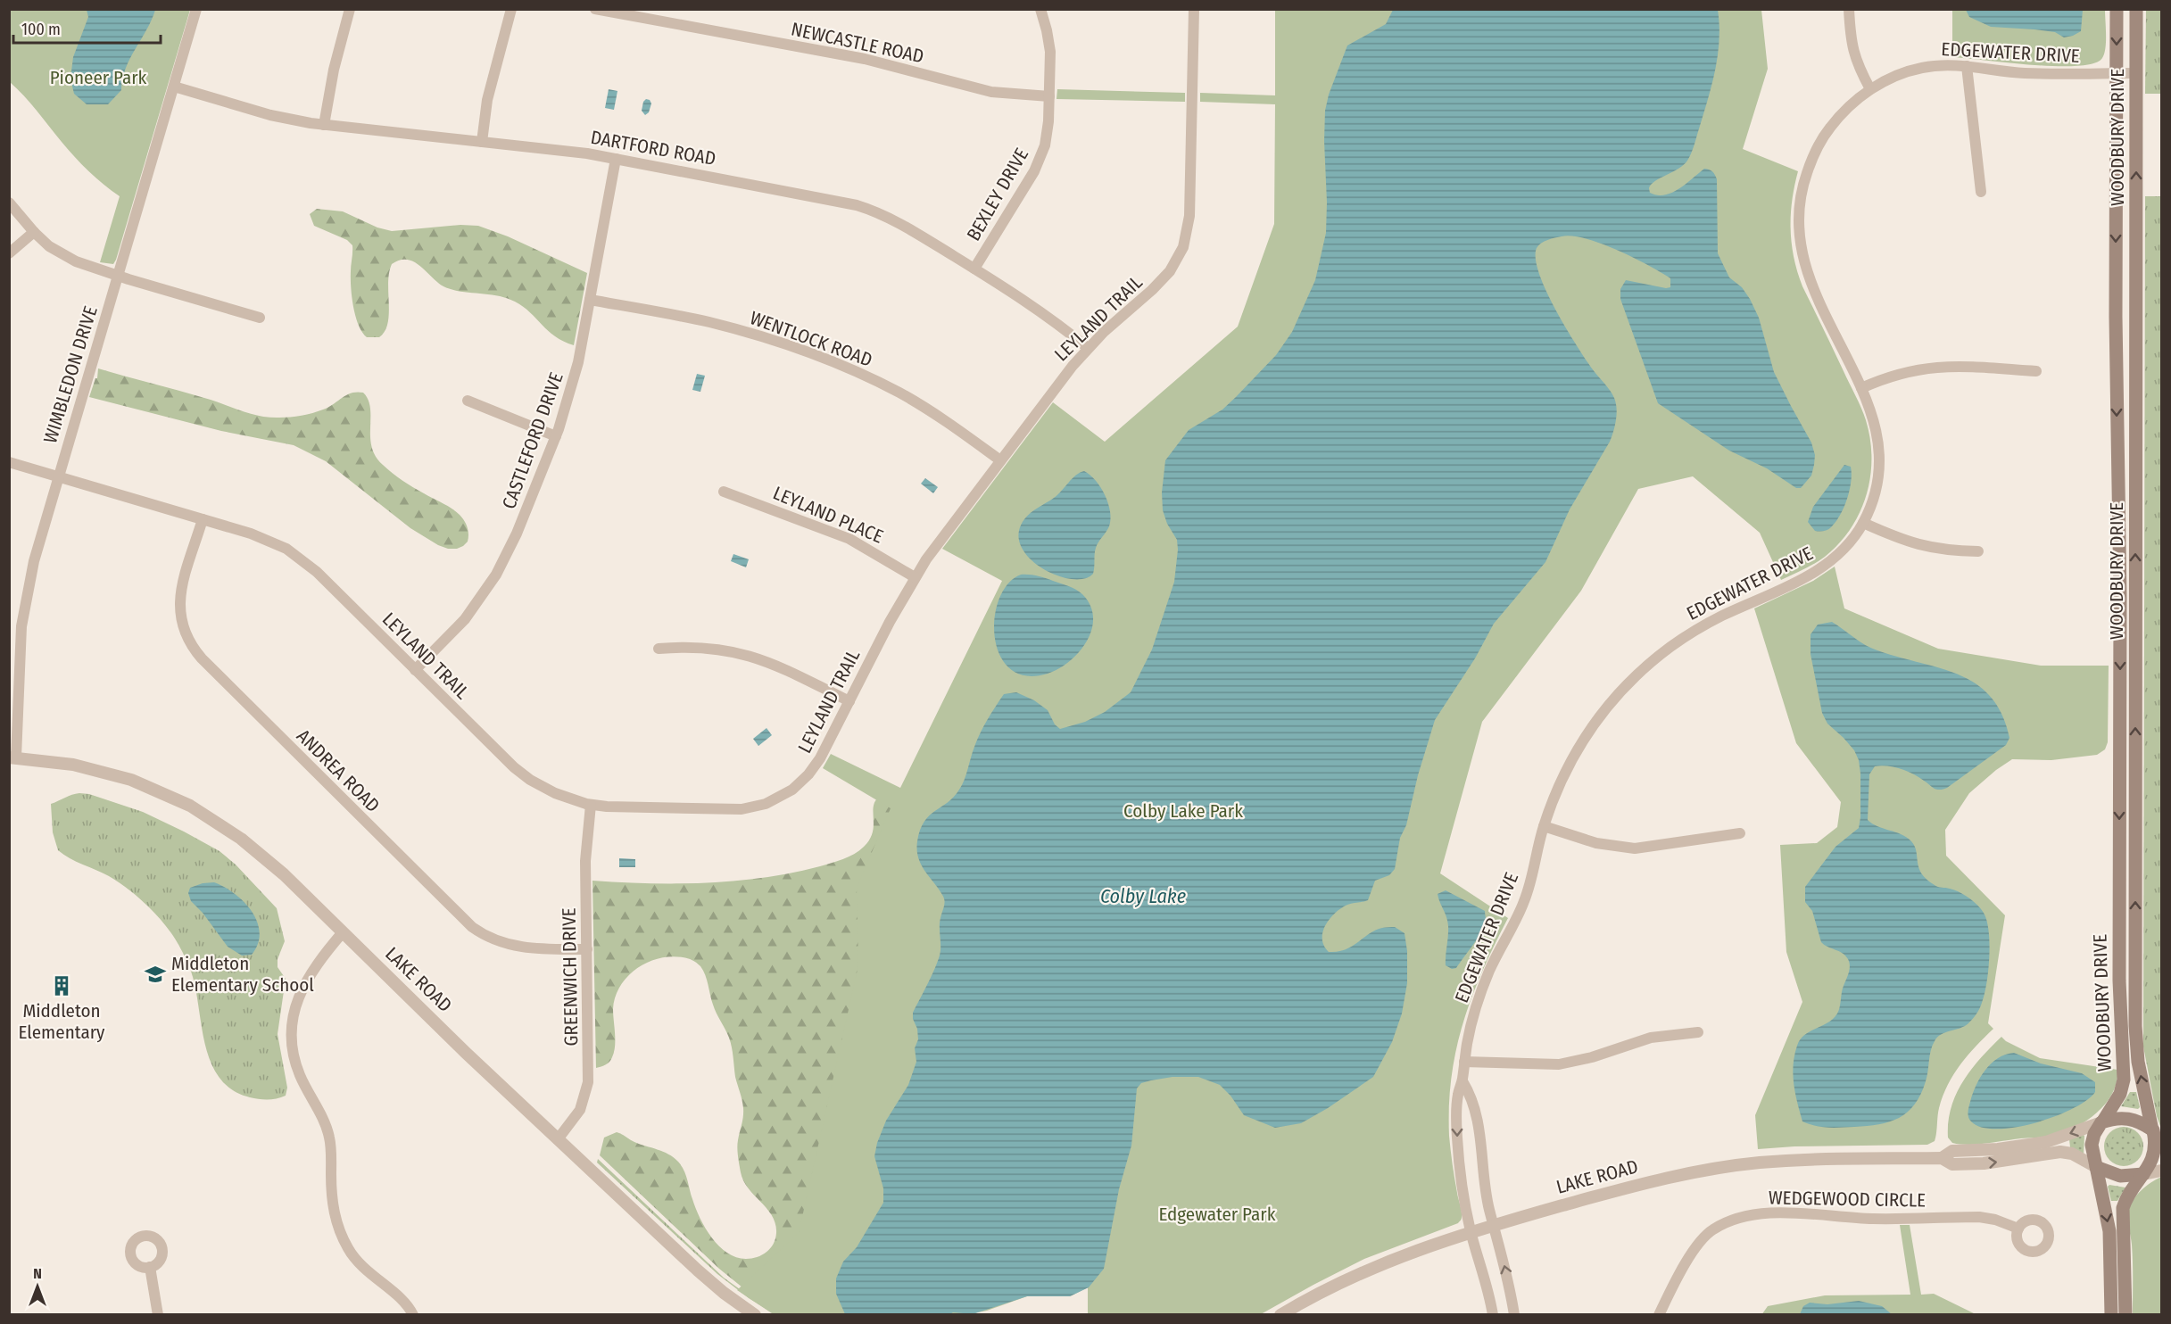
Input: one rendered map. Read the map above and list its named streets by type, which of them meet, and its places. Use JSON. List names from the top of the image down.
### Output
{
  "streets": {
    "main road": ["WOODBURY DRIVE"],
    "street": [
      "NEWCASTLE ROAD",
      "EDGEWATER DRIVE",
      "DARTFORD ROAD",
      "BEXLEY DRIVE",
      "LEYLAND TRAIL",
      "WENTLOCK ROAD",
      "WIMBLEDON DRIVE",
      "CASTLEFORD DRIVE",
      "LEYLAND PLACE",
      "ANDREA ROAD",
      "GREENWICH DRIVE",
      "LAKE ROAD",
      "WEDGEWOOD CIRCLE"
    ]
  },
  "crossings": [
    ["NEWCASTLE ROAD", "BEXLEY DRIVE"],
    ["EDGEWATER DRIVE", "WOODBURY DRIVE"],
    ["EDGEWATER DRIVE", "LAKE ROAD"],
    ["WOODBURY DRIVE", "LAKE ROAD"],
    ["DARTFORD ROAD", "BEXLEY DRIVE"],
    ["DARTFORD ROAD", "LEYLAND TRAIL"],
    ["DARTFORD ROAD", "WIMBLEDON DRIVE"],
    ["DARTFORD ROAD", "CASTLEFORD DRIVE"],
    ["LEYLAND TRAIL", "WENTLOCK ROAD"],
    ["LEYLAND TRAIL", "WIMBLEDON DRIVE"],
    ["LEYLAND TRAIL", "CASTLEFORD DRIVE"],
    ["LEYLAND TRAIL", "LEYLAND PLACE"],
    ["LEYLAND TRAIL", "ANDREA ROAD"],
    ["LEYLAND TRAIL", "GREENWICH DRIVE"],
    ["WENTLOCK ROAD", "CASTLEFORD DRIVE"],
    ["WIMBLEDON DRIVE", "LAKE ROAD"],
    ["ANDREA ROAD", "GREENWICH DRIVE"],
    ["GREENWICH DRIVE", "LAKE ROAD"]
  ],
  "water": ["Colby Lake"],
  "parks": ["Pioneer Park", "Colby Lake Park", "Edgewater Park"],
  "places": {
    "school or university": ["Middleton Elementary School"],
    "building": ["Middleton Elementary"]
  },
  "scale_bar": "100 m",
  "north": "top"
}
